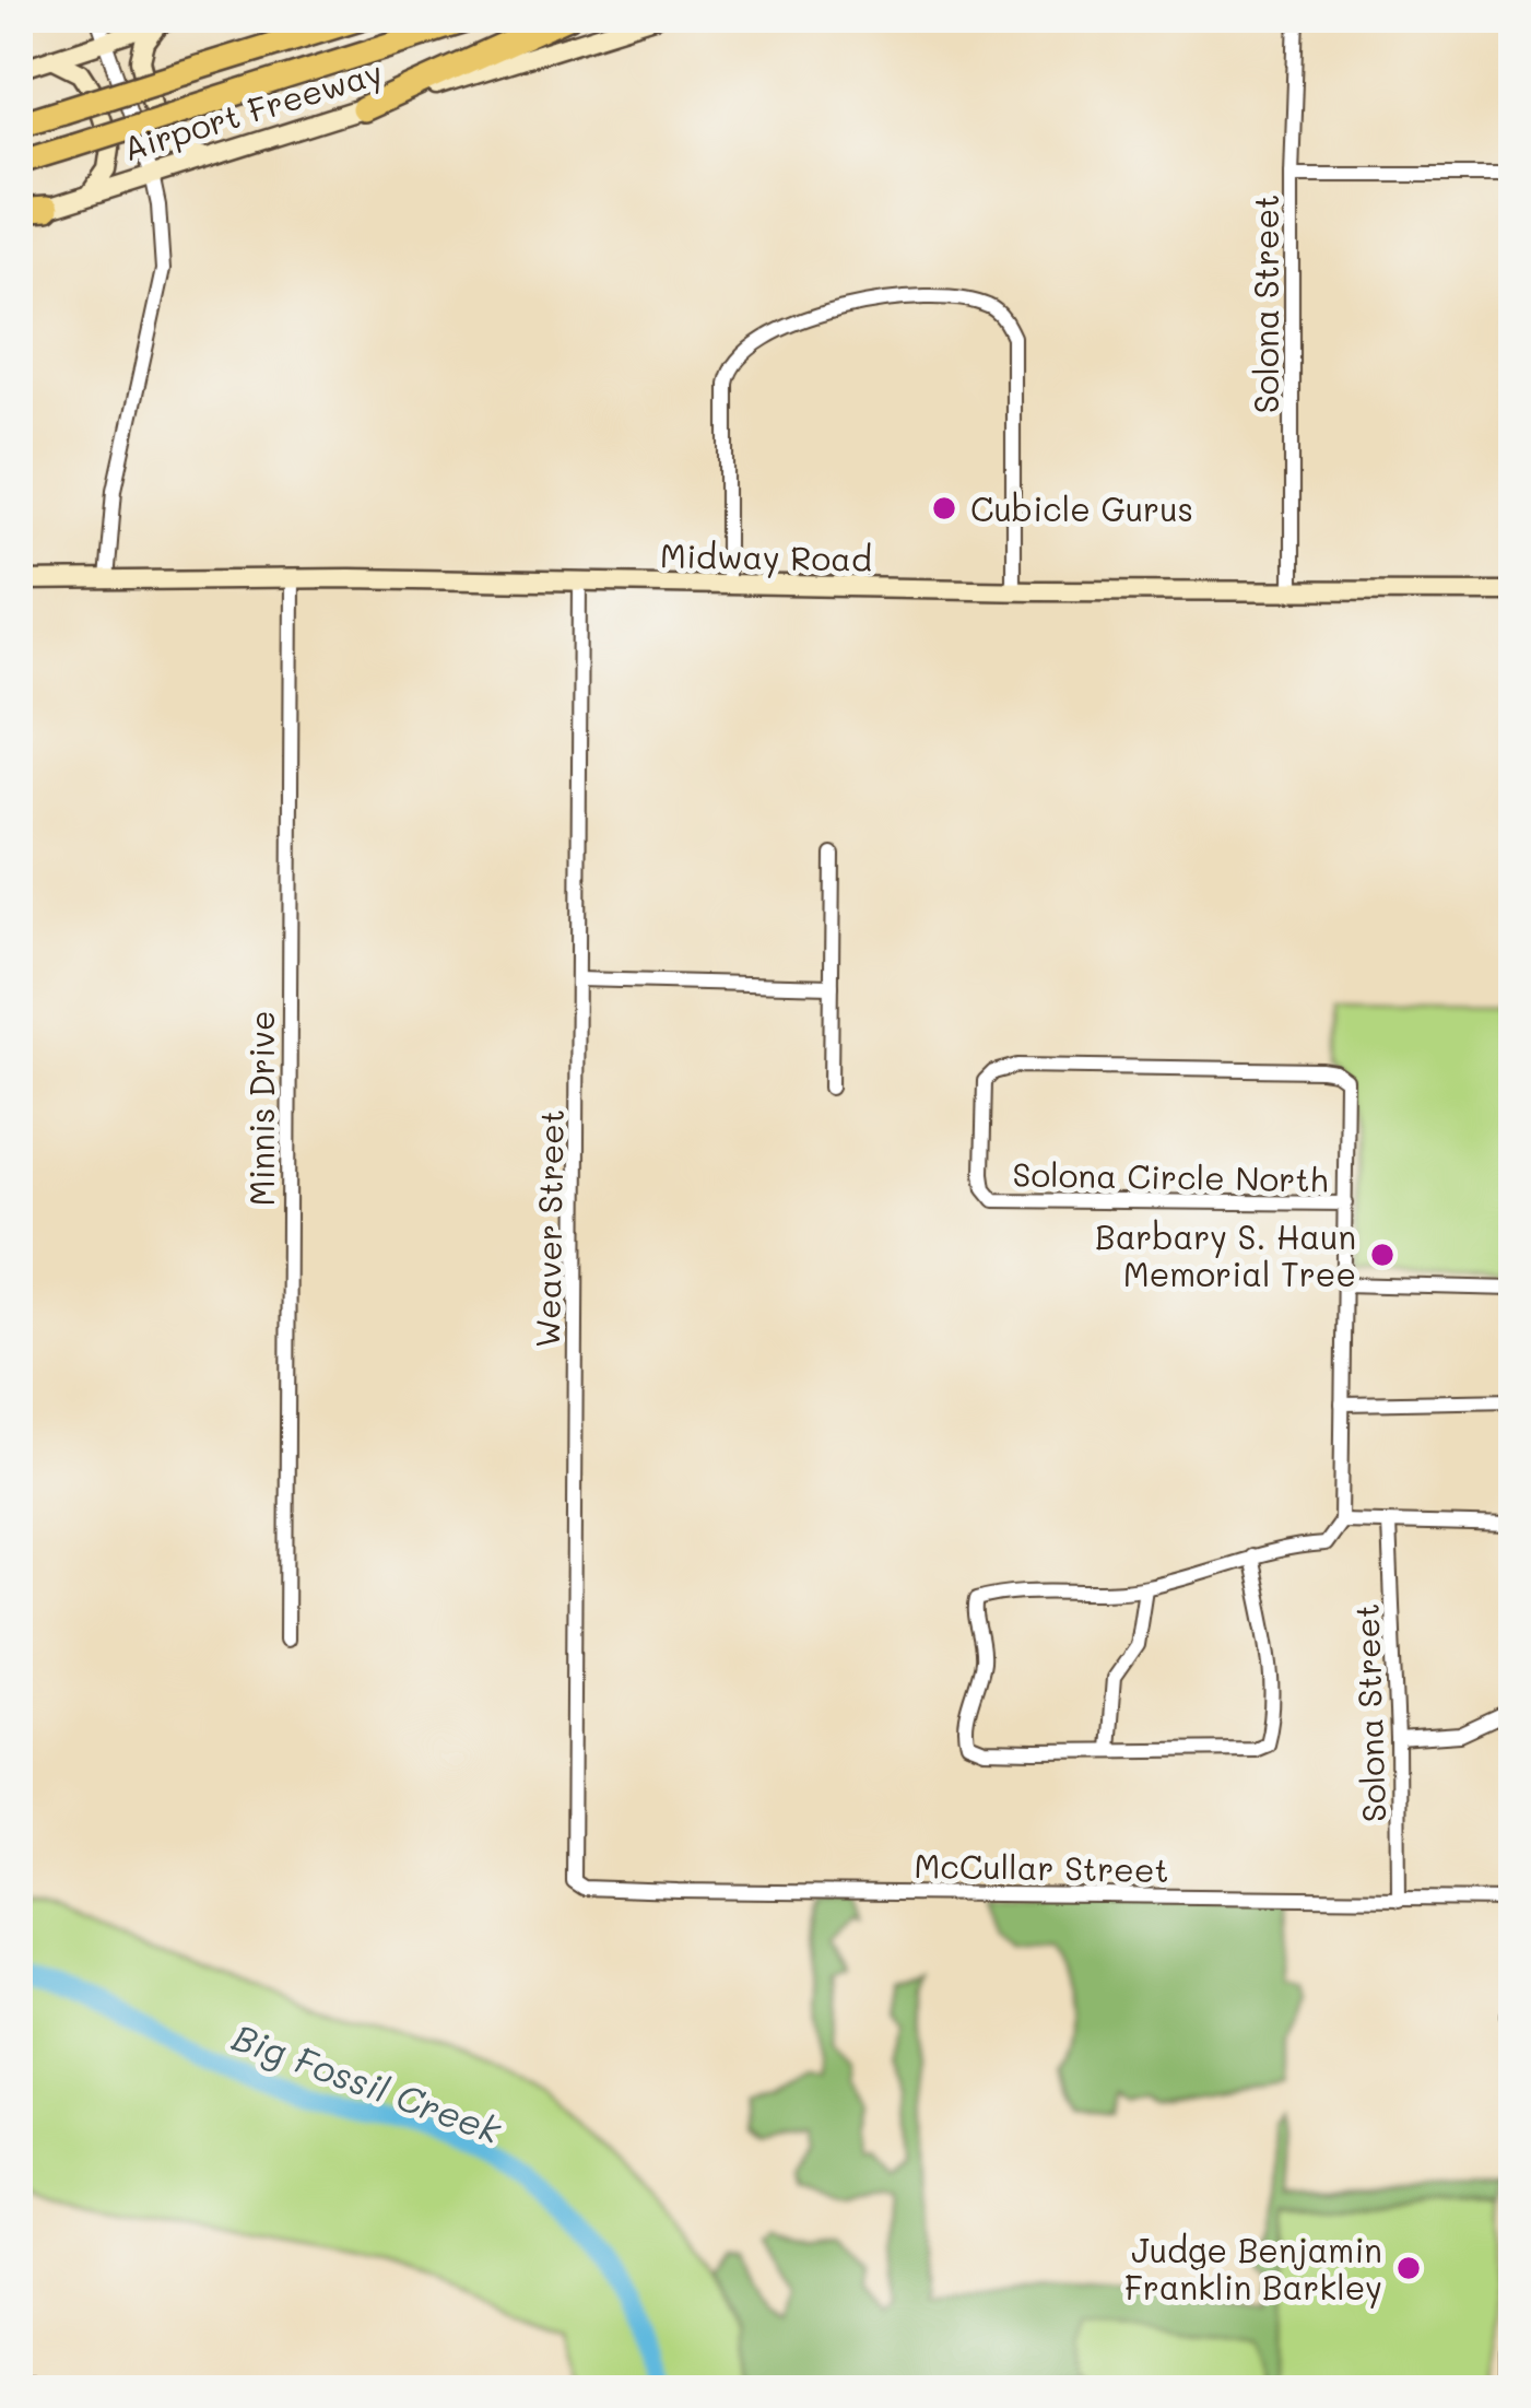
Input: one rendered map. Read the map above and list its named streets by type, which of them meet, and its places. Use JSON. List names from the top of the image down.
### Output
{
  "streets": {
    "highway": ["Airport Freeway"],
    "main road": ["Midway Road"],
    "street": [
      "Solona Street",
      "Minnis Drive",
      "Solona Circle North",
      "Weaver Street",
      "McCullar Street"
    ]
  },
  "crossings": [
    ["Solona Street", "Midway Road"],
    ["Solona Street", "McCullar Street"],
    ["Midway Road", "Minnis Drive"],
    ["Midway Road", "Weaver Street"],
    ["Weaver Street", "McCullar Street"]
  ],
  "water": ["Big Fossil Creek"],
  "places": ["Cubicle Gurus", "Barbary S. Haun Memorial Tree", "Judge Benjamin Franklin Barkley"]
}
